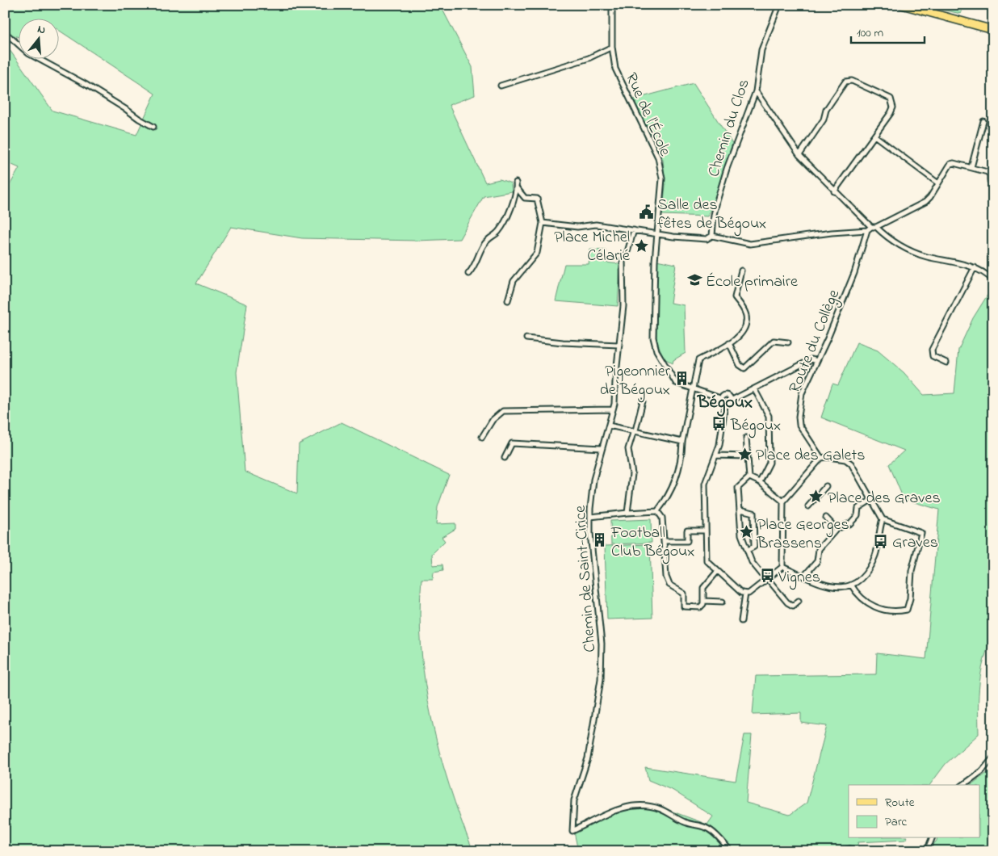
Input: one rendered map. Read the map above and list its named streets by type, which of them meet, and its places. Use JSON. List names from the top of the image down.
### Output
{
  "streets": {
    "street": [
      "Rue de l'École",
      "Chemin du Clos",
      "Route du Collège",
      "Chemin de Saint-Cirice"
    ]
  },
  "districts": ["Bégoux"],
  "places": {
    "public building": ["Salle des fêtes de Bégoux"],
    "place": [
      "Place Michel Célarié",
      "Place des Galets",
      "Place des Graves",
      "Place Georges Brassens"
    ],
    "school or university": ["École primaire"],
    "building": ["Pigeonnier de Bégoux", "Football Club Bégoux"],
    "bus stop": ["Bégoux", "Graves", "Vignes"]
  },
  "legend": ["Route", "Parc"],
  "scale_bar": "100 m",
  "north": "top"
}
